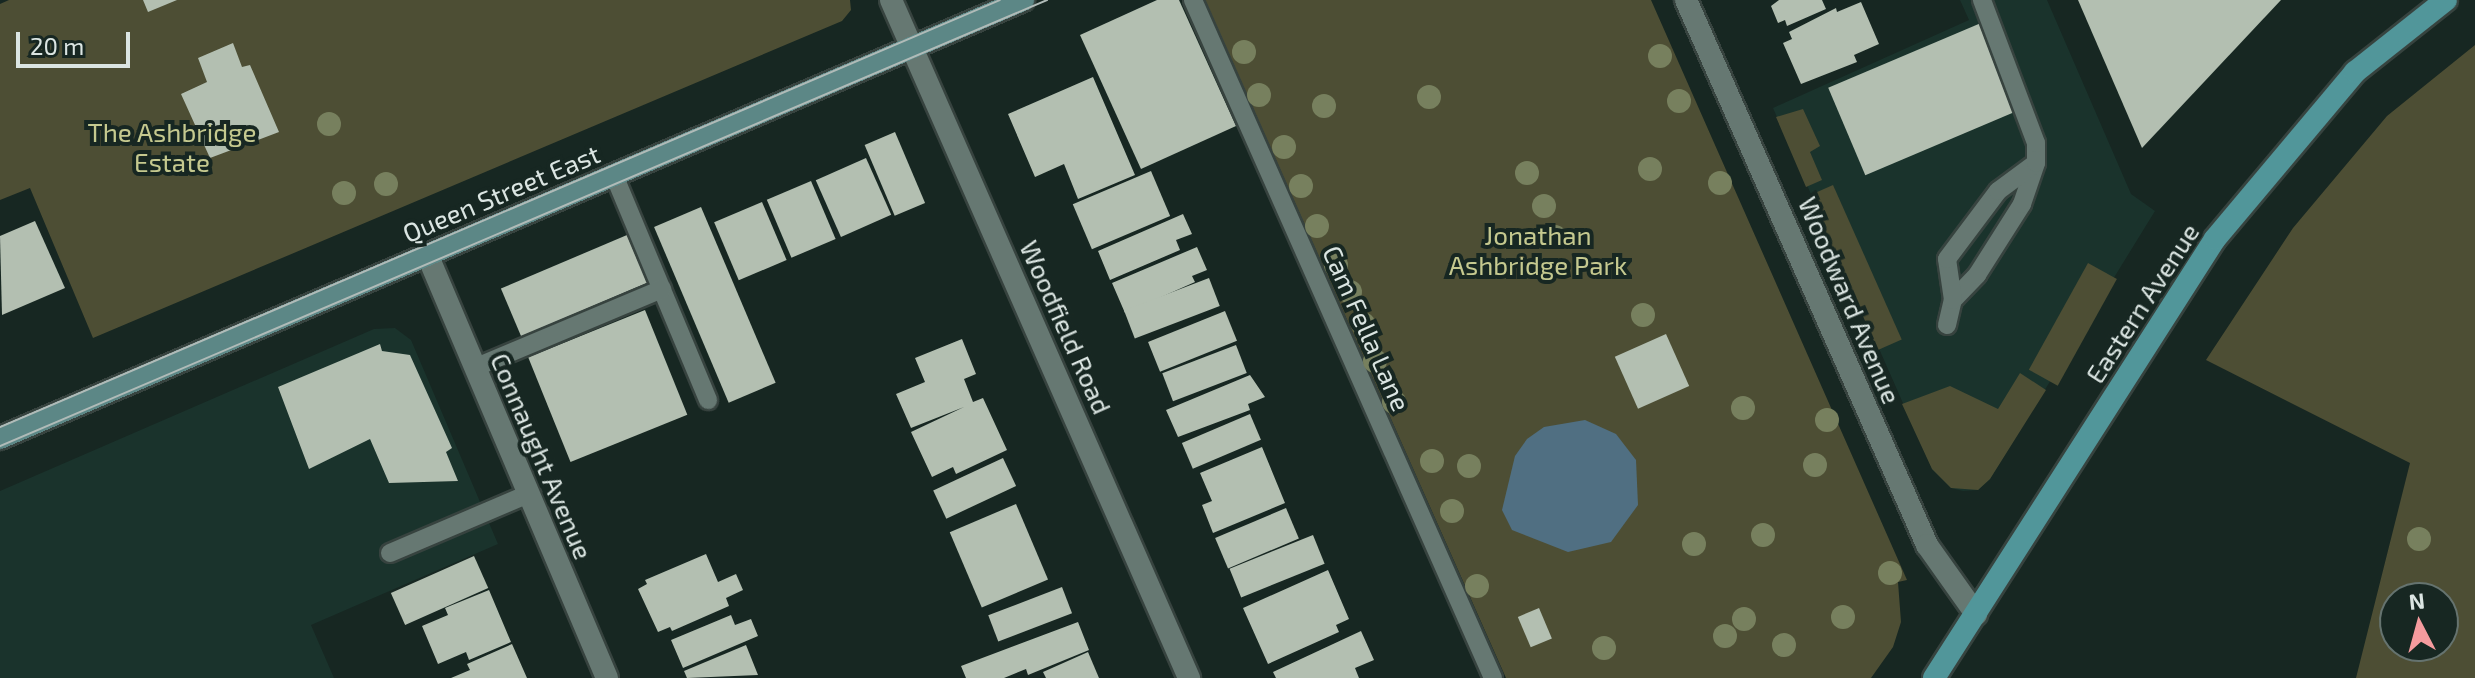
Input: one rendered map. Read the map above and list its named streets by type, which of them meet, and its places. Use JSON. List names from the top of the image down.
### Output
{
  "streets": {
    "main road": ["Queen Street East", "Eastern Avenue"],
    "street": ["Woodward Avenue", "Woodfield Road", "Connaught Avenue"],
    "lane": ["Cam Fella Lane"]
  },
  "crossings": [
    ["Queen Street East", "Woodfield Road"],
    ["Queen Street East", "Connaught Avenue"],
    ["Woodward Avenue", "Eastern Avenue"]
  ],
  "parks": ["The Ashbridge Estate", "Jonathan Ashbridge Park"],
  "scale_bar": "20 m",
  "north": "top"
}
